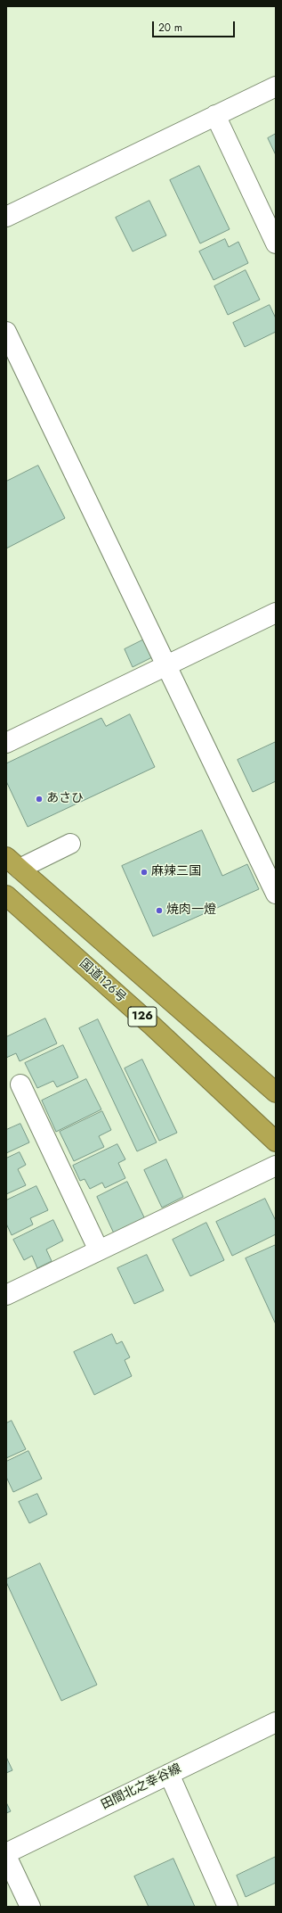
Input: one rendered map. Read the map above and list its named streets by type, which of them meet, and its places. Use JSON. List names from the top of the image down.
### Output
{
  "streets": {
    "highway": ["国道126号", "126"],
    "street": ["田間北之幸谷線"]
  },
  "places": ["あさひ", "麻辣三国", "焼肉一燈"],
  "scale_bar": "20 m"
}
